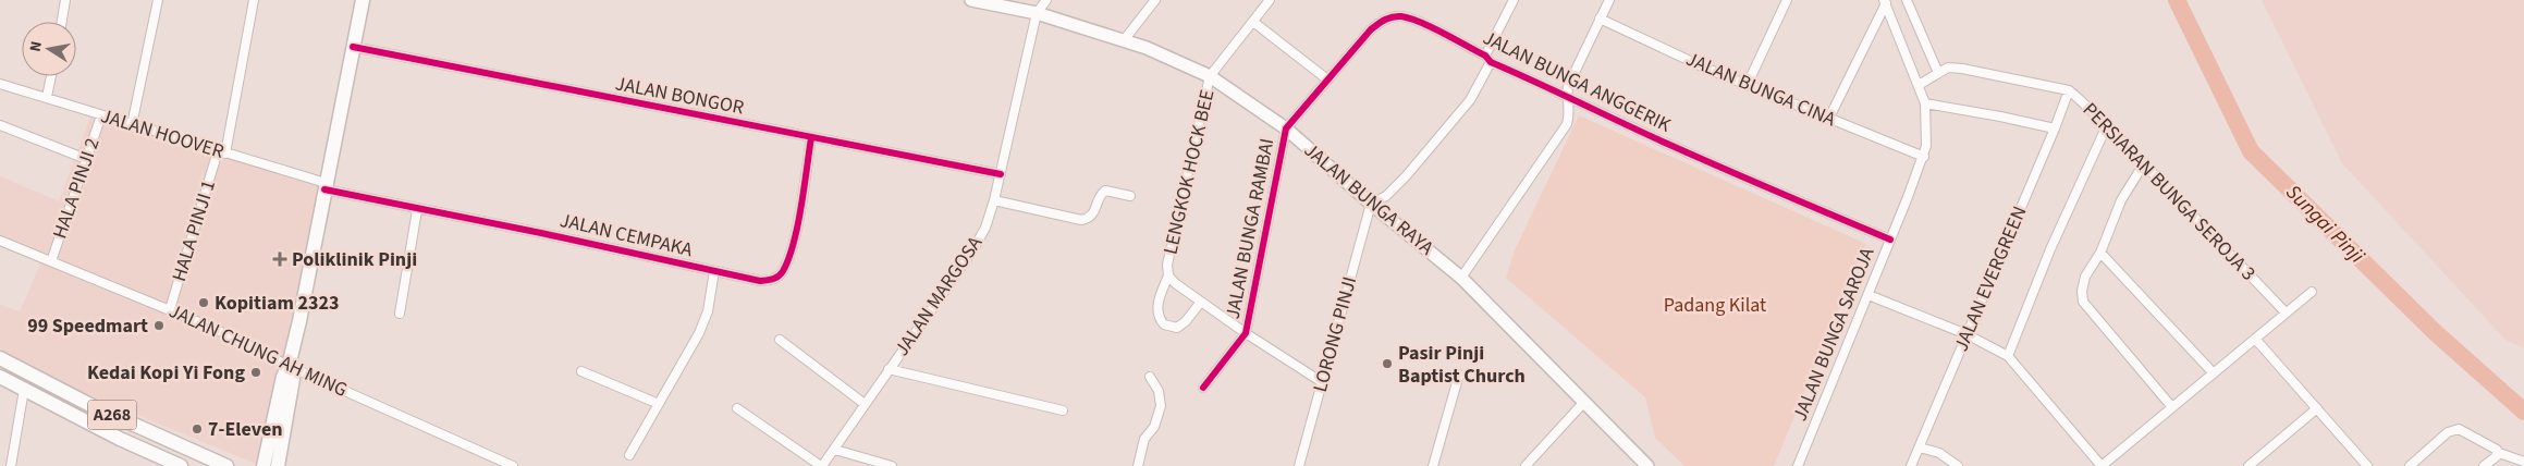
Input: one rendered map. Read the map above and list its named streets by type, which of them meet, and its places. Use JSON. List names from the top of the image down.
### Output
{
  "streets": {
    "main road": ["JALAN BUNGA RAYA", "A268"],
    "street": [
      "JALAN BUNGA ANGGERIK",
      "JALAN BUNGA CINA",
      "JALAN BONGOR",
      "JALAN HOOVER",
      "LENGKOK HOCK BEE",
      "HALA PINJI 2",
      "PERSIARAN BUNGA SEROJA 3",
      "JALAN BUNGA RAMBAI",
      "HALA PINJI 1",
      "JALAN CEMPAKA",
      "JALAN EVERGREEN",
      "JALAN MARGOSA",
      "LORONG PINJI",
      "JALAN BUNGA SAROJA",
      "JALAN CHUNG AH MING"
    ]
  },
  "crossings": [
    ["JALAN BUNGA ANGGERIK", "JALAN BUNGA RAYA"],
    ["JALAN BUNGA ANGGERIK", "JALAN BUNGA RAMBAI"],
    ["JALAN BUNGA ANGGERIK", "JALAN BUNGA SAROJA"],
    ["JALAN BUNGA CINA", "JALAN BUNGA SAROJA"],
    ["JALAN BONGOR", "JALAN CEMPAKA"],
    ["JALAN BONGOR", "JALAN MARGOSA"],
    ["JALAN HOOVER", "HALA PINJI 2"],
    ["JALAN HOOVER", "HALA PINJI 1"],
    ["JALAN HOOVER", "JALAN CEMPAKA"],
    ["LENGKOK HOCK BEE", "JALAN BUNGA RAYA"],
    ["LENGKOK HOCK BEE", "JALAN BUNGA RAMBAI"],
    ["LENGKOK HOCK BEE", "LORONG PINJI"],
    ["HALA PINJI 2", "JALAN CHUNG AH MING"],
    ["PERSIARAN BUNGA SEROJA 3", "JALAN EVERGREEN"],
    ["PERSIARAN BUNGA SEROJA 3", "JALAN BUNGA SAROJA"],
    ["JALAN BUNGA RAYA", "JALAN BUNGA RAMBAI"],
    ["JALAN BUNGA RAYA", "JALAN MARGOSA"],
    ["JALAN BUNGA RAYA", "LORONG PINJI"],
    ["HALA PINJI 1", "JALAN CHUNG AH MING"]
  ],
  "water": ["Sungai Pinji"],
  "parks": ["Padang Kilat"],
  "places": {
    "health": ["Poliklinik Pinji"],
    "other": [
      "Kopitiam 2323",
      "99 Speedmart",
      "Pasir Pinji Baptist Church",
      "Kedai Kopi Yi Fong",
      "7-Eleven"
    ]
  },
  "north": "left"
}
